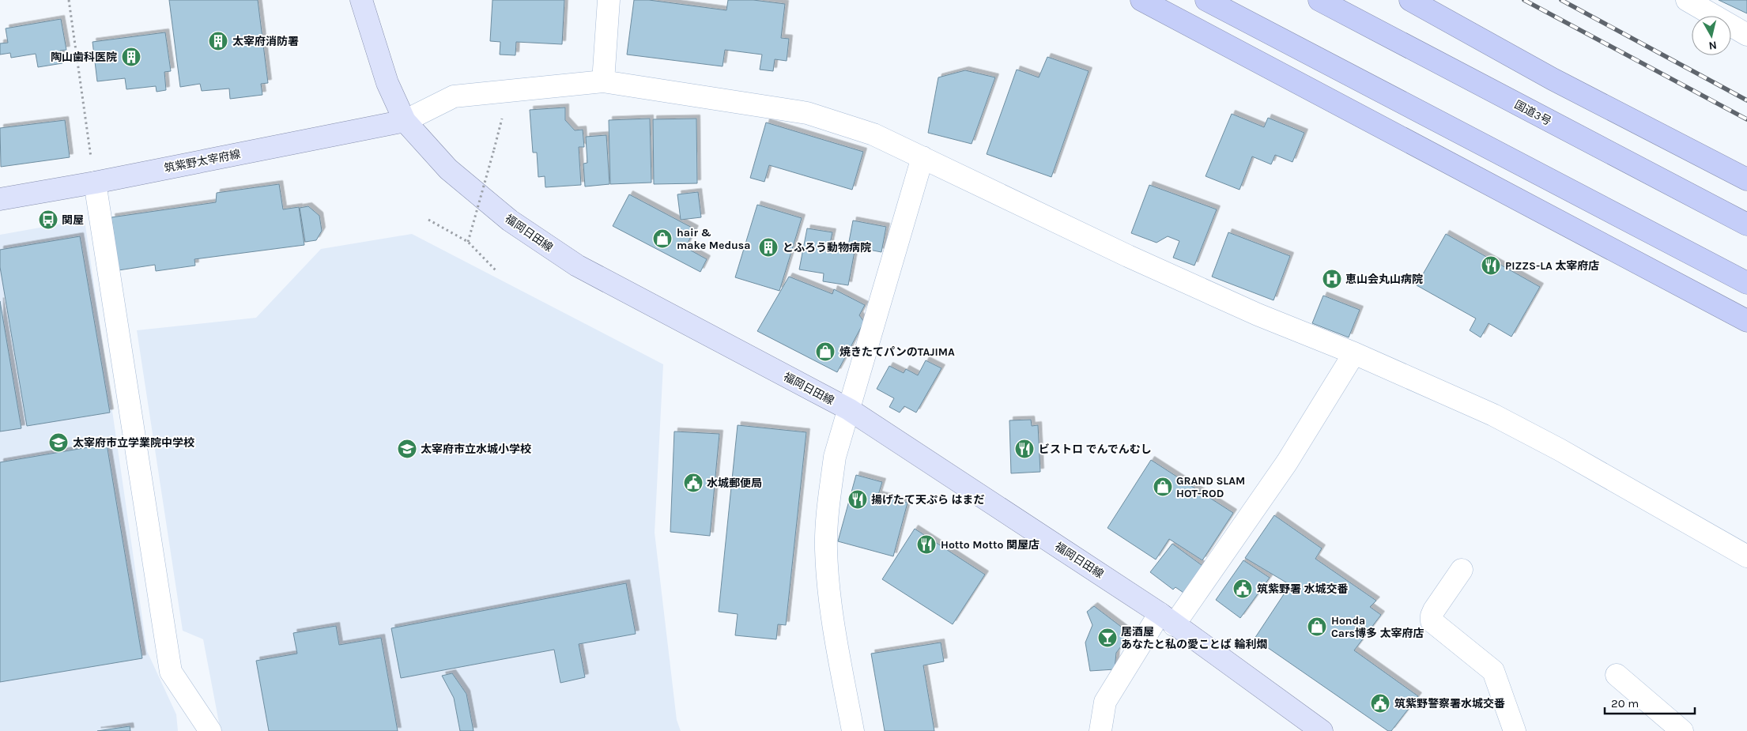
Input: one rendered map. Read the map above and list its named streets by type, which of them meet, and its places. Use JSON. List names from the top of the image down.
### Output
{
  "streets": {
    "highway": ["国道3号"],
    "main road": ["筑紫野太宰府線", "福岡日田線"]
  },
  "crossings": [
    ["筑紫野太宰府線", "福岡日田線"]
  ],
  "places": {
    "building": ["太宰府消防署", "陶山歯科医院", "とふろう動物病院"],
    "bus stop": ["関屋"],
    "shop": [
      "hair & make Medusa",
      "焼きたてパンのTAJIMA",
      "GRAND SLAM HOT-ROD",
      "Honda Cars博多 太宰府店"
    ],
    "restaurant": [
      "PIZZS-LA 太宰府店",
      "ビストロ でんでんむし",
      "揚げたて天ぷら はまだ",
      "Hotto Motto 関屋店"
    ],
    "hospital": ["恵山会丸山病院"],
    "school or university": ["太宰府市立学業院中学校", "太宰府市立水城小学校"],
    "public building": ["水城郵便局", "筑紫野署 水城交番", "筑紫野警察署水城交番"],
    "bar": ["居酒屋 あなたと私の愛ことば 輪利燗"]
  },
  "scale_bar": "20 m",
  "north": "bottom"
}
